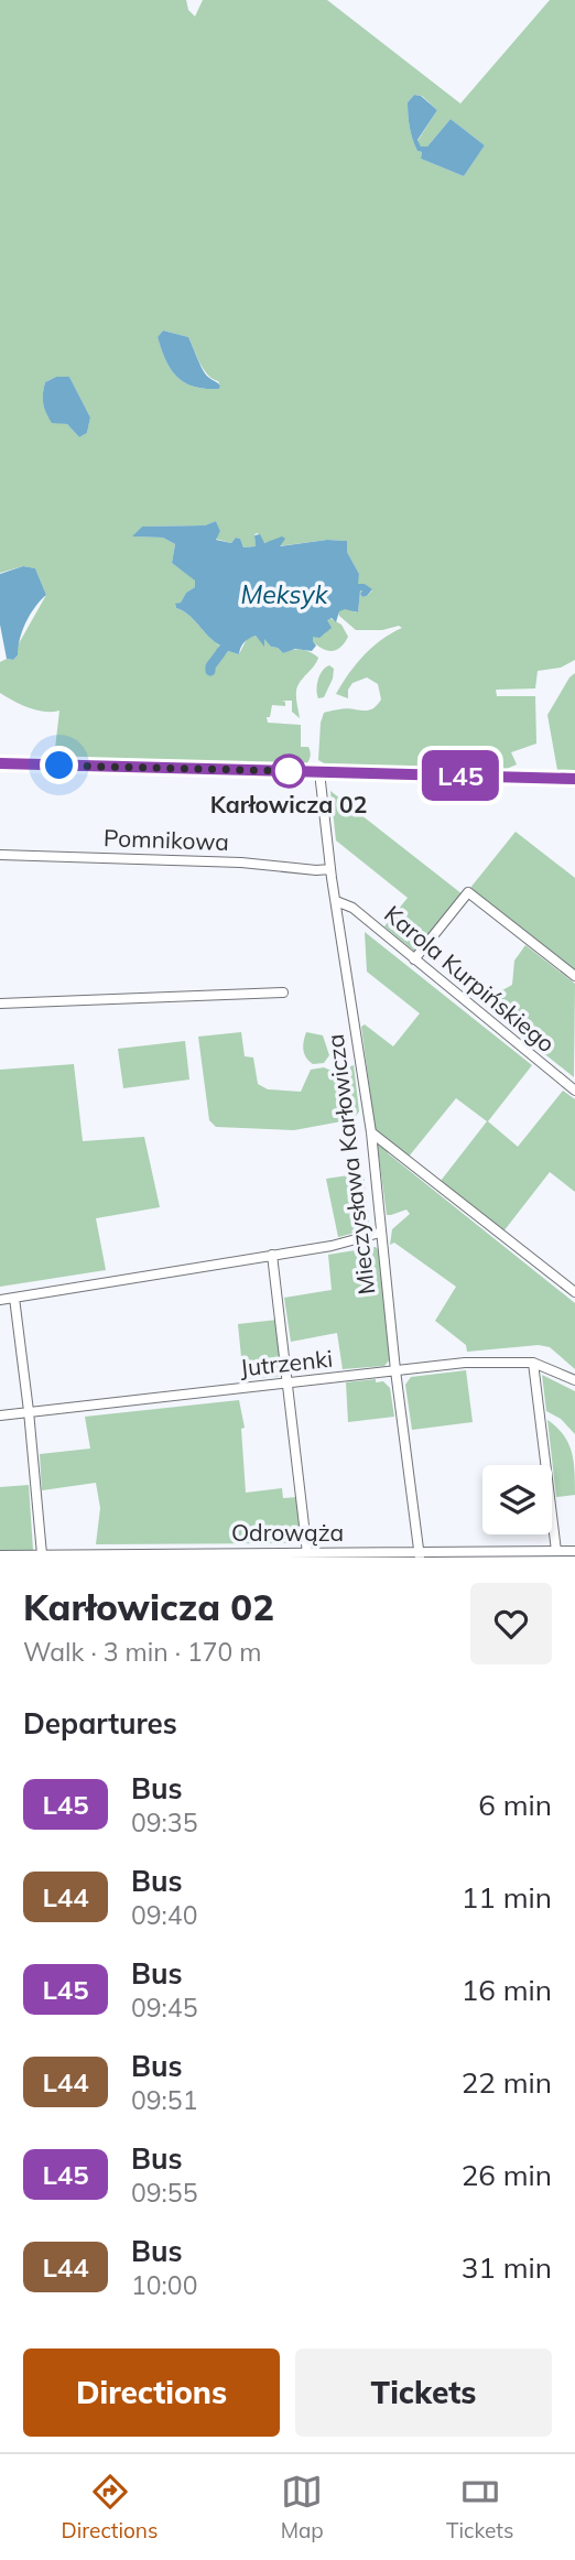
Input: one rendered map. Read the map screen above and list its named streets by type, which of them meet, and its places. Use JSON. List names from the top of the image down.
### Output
{
  "streets": {
    "street": [
      "Pomnikowa",
      "Karola Kurpińskiego",
      "Mieczysława Karłowicza",
      "Jutrzenki",
      "Odrowąża"
    ]
  },
  "crossings": [
    ["Pomnikowa", "Mieczysława Karłowicza"],
    ["Karola Kurpińskiego", "Mieczysława Karłowicza"],
    ["Mieczysława Karłowicza", "Jutrzenki"],
    ["Mieczysława Karłowicza", "Odrowąża"]
  ],
  "water": ["Meksyk"],
  "places": ["Karłowicza 02"],
  "lines": ["bus line L45"],
  "page": {
    "on_map": "L45",
    "heading": [
      ["Karłowicza 02", "Walk · 3 min · 170 m"],
      "Departures"
    ],
    "list": [
      {
        "mark": "L45",
        "name": "Bus",
        "note": "09:35",
        "value": "6 min"
      },
      {
        "mark": "L44",
        "name": "Bus",
        "note": "09:40",
        "value": "11 min"
      },
      {
        "mark": "L45",
        "name": "Bus",
        "note": "09:45",
        "value": "16 min"
      },
      {
        "mark": "L44",
        "name": "Bus",
        "note": "09:51",
        "value": "22 min"
      },
      {
        "mark": "L45",
        "name": "Bus",
        "note": "09:55",
        "value": "26 min"
      },
      {
        "mark": "L44",
        "name": "Bus",
        "note": "10:00",
        "value": "31 min"
      }
    ],
    "buttons": ["Directions", "Tickets"],
    "tabs": ["Directions", "Map", "Tickets"]
  }
}
